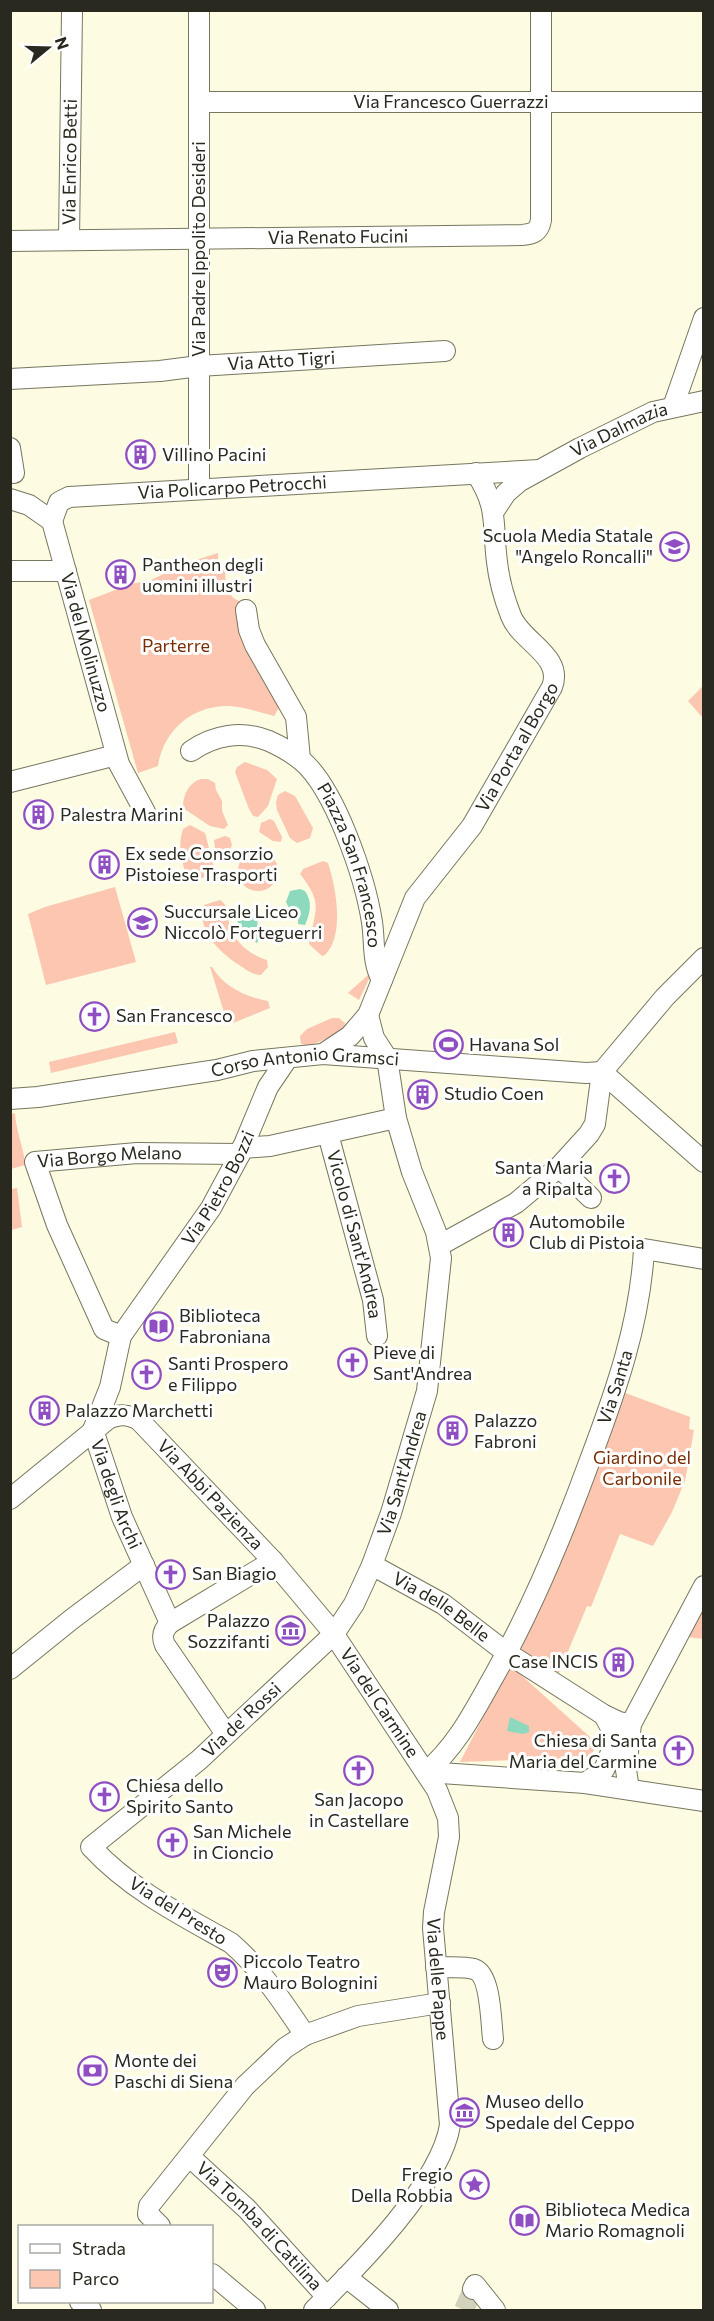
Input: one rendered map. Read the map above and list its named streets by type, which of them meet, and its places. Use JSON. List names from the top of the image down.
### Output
{
  "streets": {
    "street": [
      "Via Francesco Guerrazzi",
      "Via Enrico Betti",
      "Via Renato Fucini",
      "Via Padre Ippolito Desideri",
      "Via Atto Tigri",
      "Via Dalmazia",
      "Via Policarpo Petrocchi",
      "Via del Molinuzzo",
      "Via Porta al Borgo",
      "Piazza San Francesco",
      "Corso Antonio Gramsci",
      "Via Borgo Melano",
      "Via Pietro Bozzi",
      "Vicolo di Sant'Andrea",
      "Via Santa",
      "Via Sant'Andrea",
      "Via degli Archi",
      "Via Abbi Pazienza",
      "Via delle Belle",
      "Via del Carmine",
      "Via de' Rossi",
      "Via del Presto",
      "Via delle Pappe",
      "Via Tomba di Catilina"
    ]
  },
  "crossings": [
    ["Via Francesco Guerrazzi", "Via Renato Fucini"],
    ["Via Francesco Guerrazzi", "Via Padre Ippolito Desideri"],
    ["Via Enrico Betti", "Via Renato Fucini"],
    ["Via Renato Fucini", "Via Padre Ippolito Desideri"],
    ["Via Padre Ippolito Desideri", "Via Atto Tigri"],
    ["Via Padre Ippolito Desideri", "Via Policarpo Petrocchi"],
    ["Via Dalmazia", "Via Policarpo Petrocchi"],
    ["Via Dalmazia", "Via Porta al Borgo"],
    ["Via Policarpo Petrocchi", "Via del Molinuzzo"],
    ["Via Policarpo Petrocchi", "Via Porta al Borgo"],
    ["Via Porta al Borgo", "Piazza San Francesco"],
    ["Corso Antonio Gramsci", "Via Pietro Bozzi"],
    ["Corso Antonio Gramsci", "Via Sant'Andrea"],
    ["Via Borgo Melano", "Via Pietro Bozzi"],
    ["Via Pietro Bozzi", "Via degli Archi"],
    ["Via Pietro Bozzi", "Via Abbi Pazienza"],
    ["Via Santa", "Via delle Belle"],
    ["Via Santa", "Via del Carmine"],
    ["Via Santa", "Via delle Pappe"],
    ["Via Sant'Andrea", "Via Abbi Pazienza"],
    ["Via Sant'Andrea", "Via delle Belle"],
    ["Via Sant'Andrea", "Via del Carmine"],
    ["Via Sant'Andrea", "Via de' Rossi"],
    ["Via degli Archi", "Via Abbi Pazienza"],
    ["Via Abbi Pazienza", "Via del Carmine"],
    ["Via Abbi Pazienza", "Via de' Rossi"],
    ["Via del Carmine", "Via de' Rossi"],
    ["Via del Carmine", "Via delle Pappe"],
    ["Via de' Rossi", "Via del Presto"],
    ["Via delle Pappe", "Via Tomba di Catilina"]
  ],
  "parks": ["Parterre", "Giardino del Carbonile"],
  "places": {
    "building": [
      "Villino Pacini",
      "Pantheon degli uomini illustri",
      "Palestra Marini",
      "Ex sede Consorzio Pistoiese Trasporti",
      "Studio Coen",
      "Automobile Club di Pistoia",
      "Palazzo Marchetti",
      "Palazzo Fabroni",
      "Case INCIS"
    ],
    "school or university": ["Scuola Media Statale \"Angelo Roncalli\"", "Succursale Liceo Niccolò Forteguerri"],
    "church": [
      "San Francesco",
      "Santa Maria a Ripalta",
      "Pieve di Sant'Andrea",
      "Santi Prospero e Filippo",
      "San Biagio",
      "Chiesa di Santa Maria del Carmine",
      "San Jacopo in Castellare",
      "Chiesa dello Spirito Santo",
      "San Michele in Cioncio"
    ],
    "sports": ["Havana Sol"],
    "library": ["Biblioteca Fabroniana", "Biblioteca Medica Mario Romagnoli"],
    "museum": ["Palazzo Sozzifanti", "Museo dello Spedale del Ceppo"],
    "theatre": ["Piccolo Teatro Mauro Bolognini"],
    "bank": ["Monte dei Paschi di Siena"],
    "place": ["Fregio Della Robbia"]
  },
  "legend": ["Strada", "Parco"],
  "north": "right"
}
